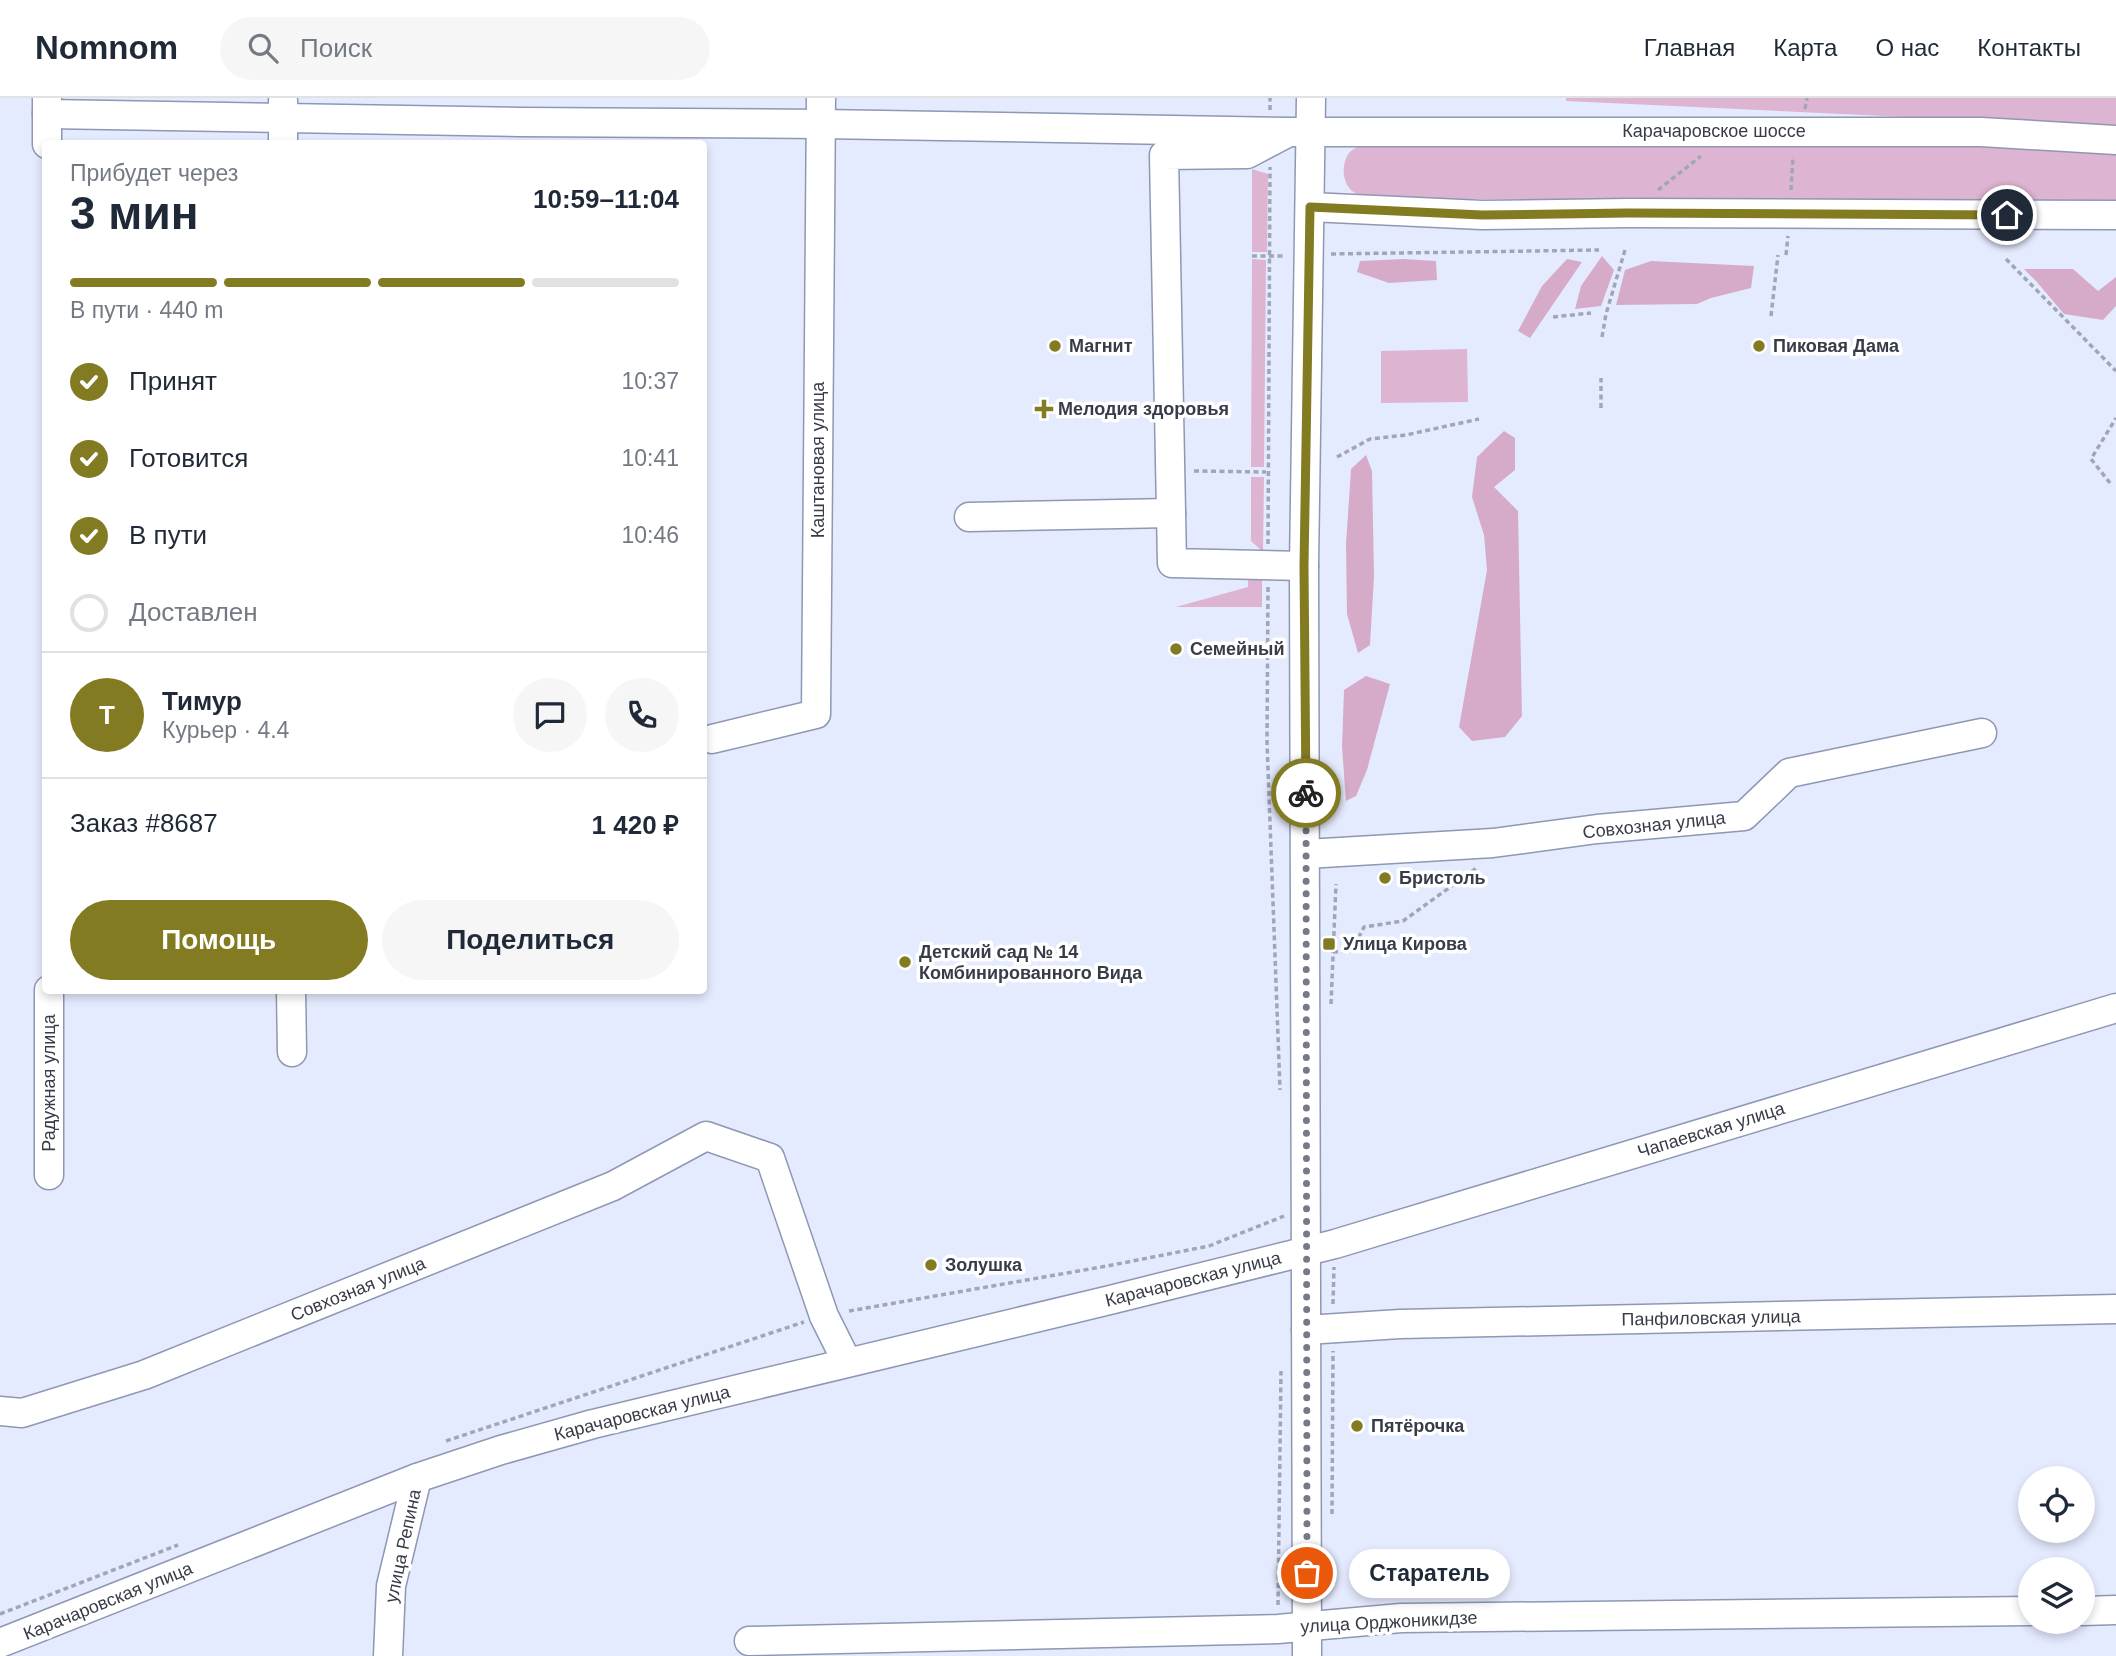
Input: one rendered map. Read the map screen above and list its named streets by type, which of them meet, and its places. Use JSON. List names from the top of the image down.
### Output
{
  "streets": {
    "street": [
      "Карачаровское шоссе",
      "Каштановая улица",
      "Совхозная улица",
      "Радужная улица",
      "Чапаевская улица",
      "Карачаровская улица",
      "Панфиловская улица",
      "улица Репина",
      "улица Орджоникидзе"
    ]
  },
  "crossings": [
    ["Карачаровское шоссе", "Каштановая улица"],
    ["Совхозная улица", "Карачаровская улица"],
    ["Чапаевская улица", "Карачаровская улица"],
    ["Карачаровская улица", "улица Репина"]
  ],
  "places": {
    "other": [
      "Магнит",
      "Пиковая Дама",
      "Семейный",
      "Бристоль",
      "Детский сад № 14 Комбинированного Вида",
      "Золушка",
      "Пятёрочка",
      "Старатель"
    ],
    "health": ["Мелодия здоровья"],
    "transit": ["Улица Кирова"]
  },
  "page": {
    "header": "Nomnom",
    "search": "Поиск",
    "nav": [
      "Главная",
      "Карта",
      "О нас",
      "Контакты"
    ],
    "heading": ["3 мин", "Прибудет через", "10:59–11:04"],
    "panel": [
      "Тимур",
      "Курьер · 4.4",
      "Заказ #8687",
      "1 420 ₽"
    ],
    "bar": "В пути · 440 m",
    "list": [
      ["Принят", "10:37"],
      ["Готовится", "10:41"],
      ["В пути", "10:46"],
      "Доставлен"
    ],
    "round": "Т",
    "buttons": ["Помощь", "Поделиться"],
    "bubble": "Старатель"
  }
}
